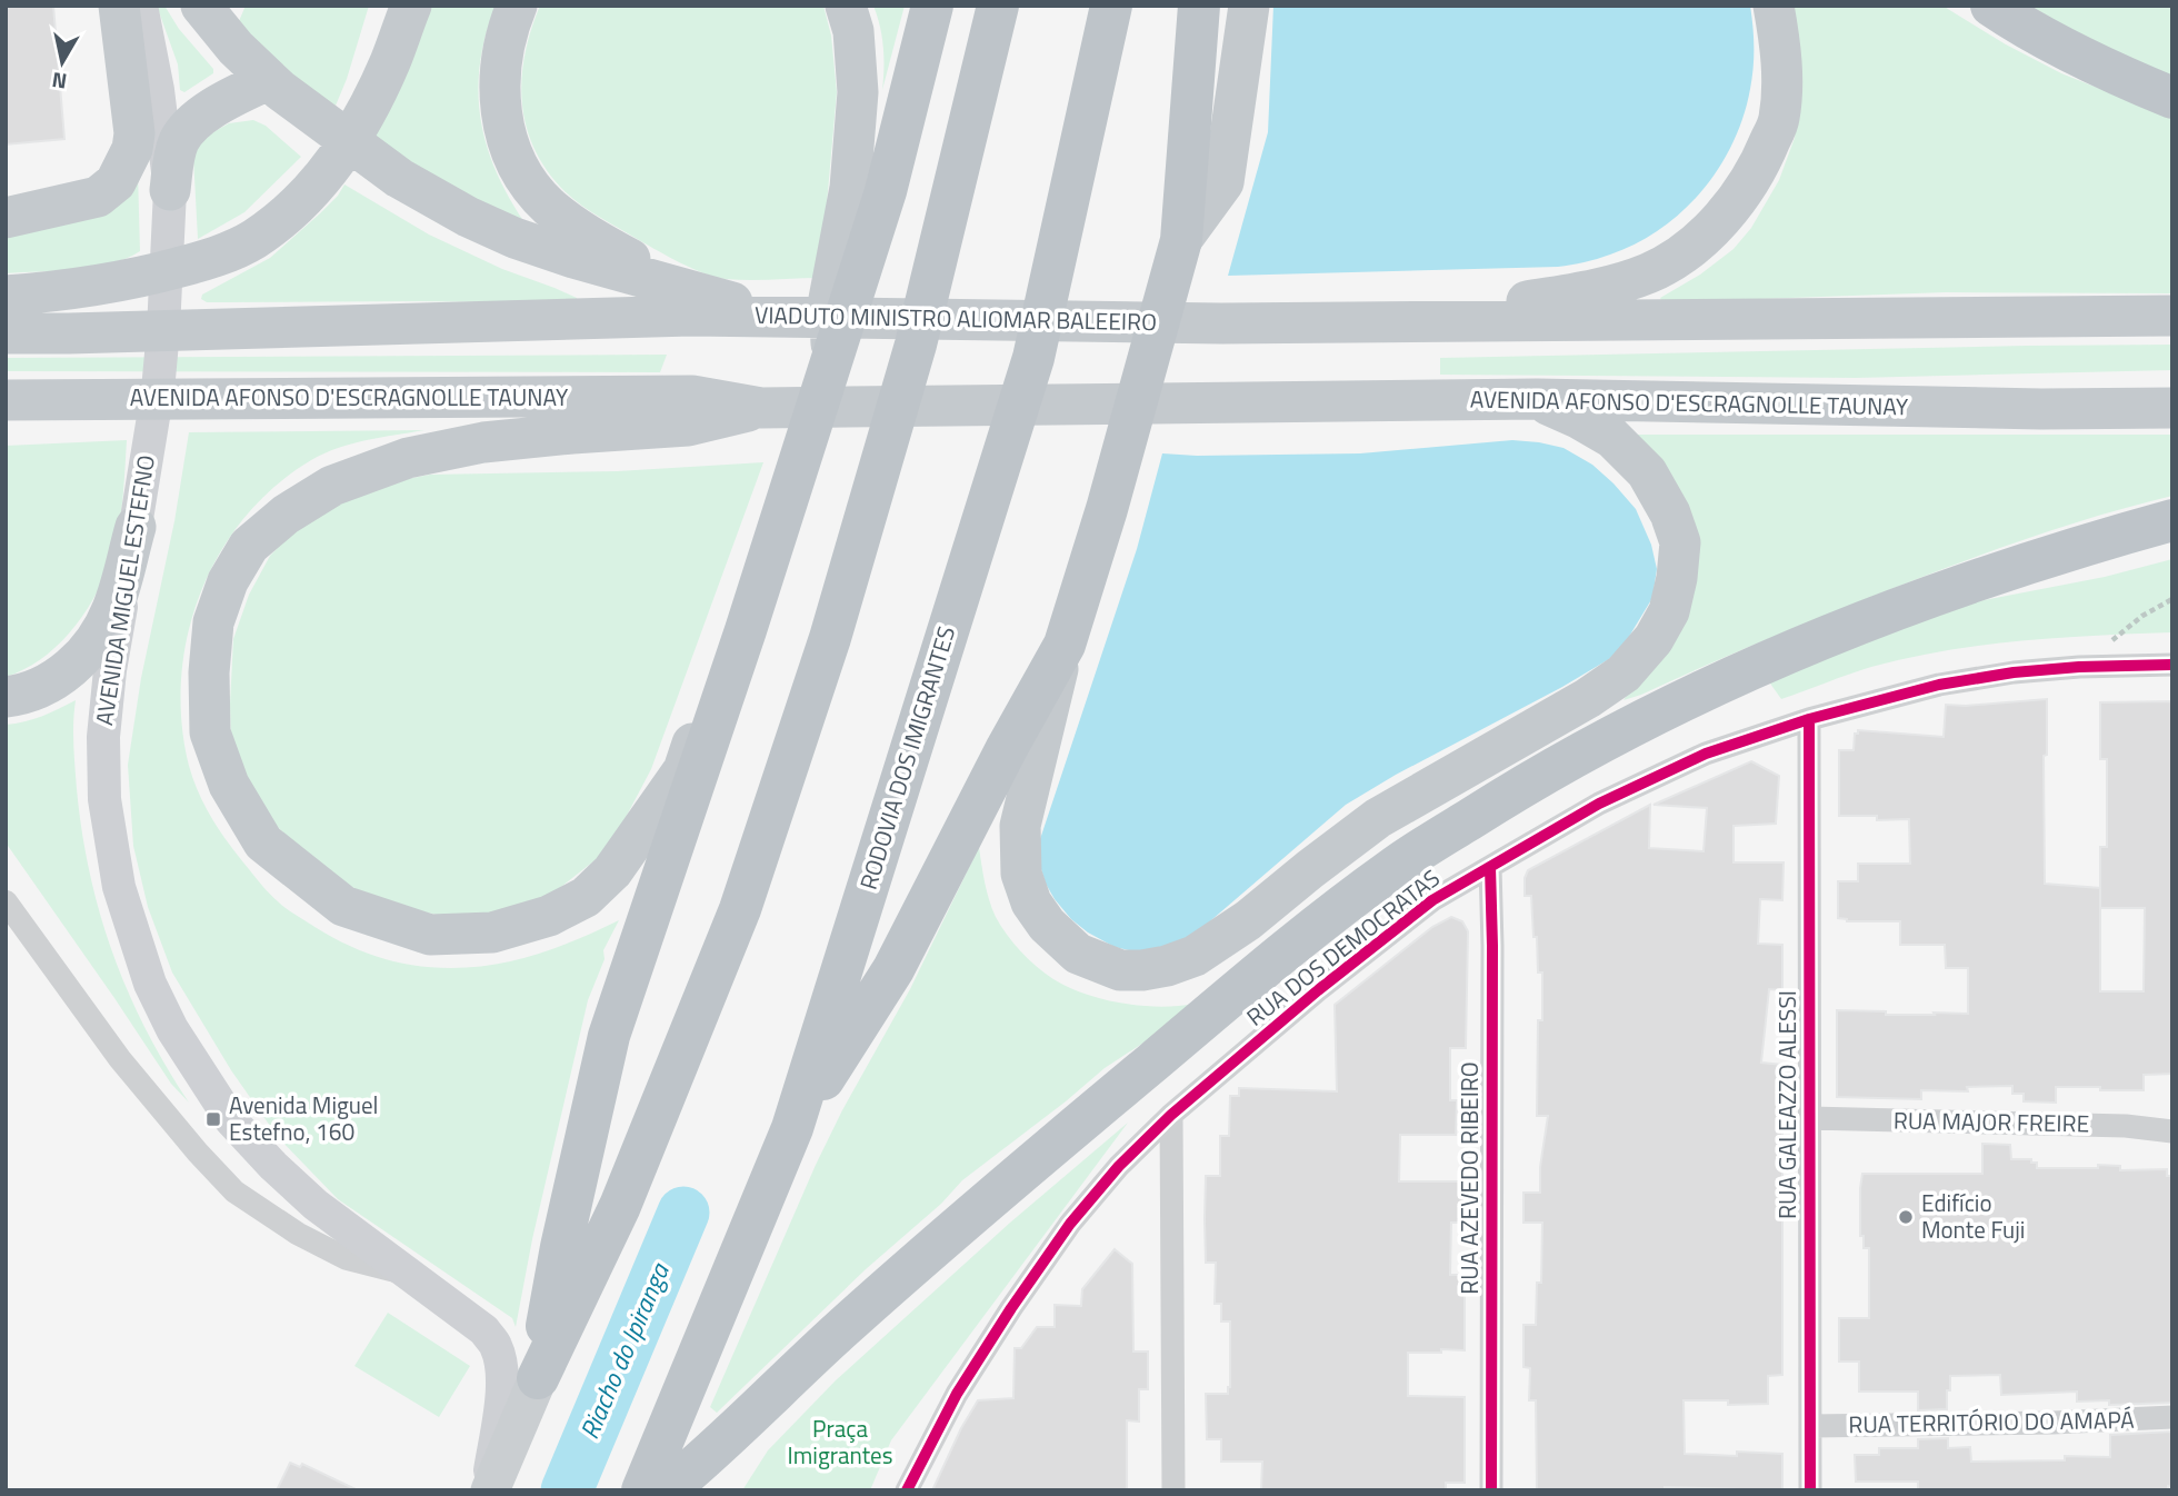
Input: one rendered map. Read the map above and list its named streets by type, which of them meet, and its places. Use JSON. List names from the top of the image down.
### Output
{
  "streets": {
    "highway": ["VIADUTO MINISTRO ALIOMAR BALEEIRO", "AVENIDA AFONSO D'ESCRAGNOLLE TAUNAY", "RODOVIA DOS IMIGRANTES"],
    "main road": ["AVENIDA MIGUEL ESTEFNO"],
    "street": [
      "RUA DOS DEMOCRATAS",
      "RUA GALEAZZO ALESSI",
      "RUA MAJOR FREIRE",
      "RUA AZEVEDO RIBEIRO",
      "RUA TERRITÓRIO DO AMAPÁ"
    ]
  },
  "crossings": [
    ["RUA DOS DEMOCRATAS", "RUA GALEAZZO ALESSI"],
    ["RUA DOS DEMOCRATAS", "RUA AZEVEDO RIBEIRO"],
    ["RUA GALEAZZO ALESSI", "RUA MAJOR FREIRE"],
    ["RUA GALEAZZO ALESSI", "RUA TERRITÓRIO DO AMAPÁ"]
  ],
  "water": ["Riacho do Ipiranga"],
  "parks": ["Praça Imigrantes"],
  "places": {
    "transit": ["Avenida Miguel Estefno, 160"],
    "other": ["Edifício Monte Fuji"]
  },
  "north": "bottom"
}
